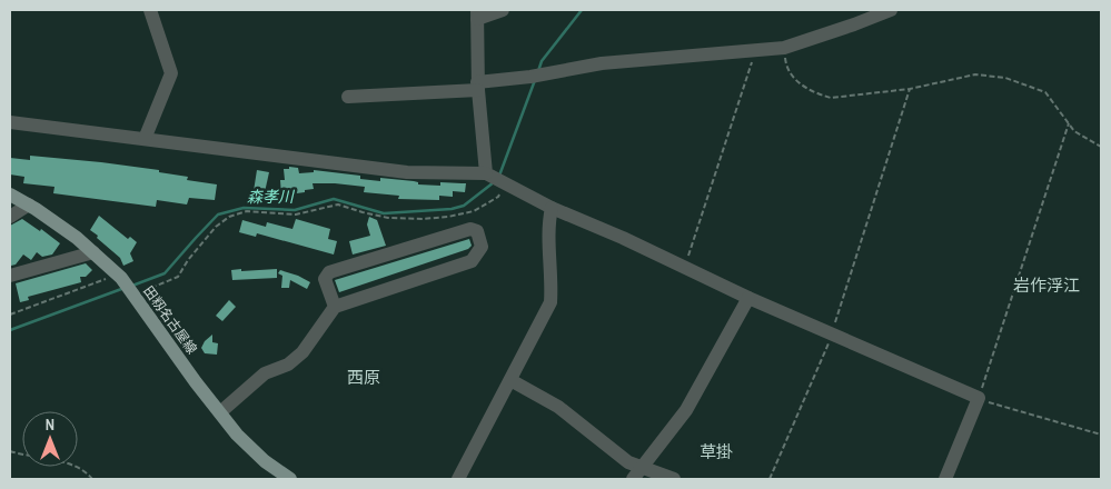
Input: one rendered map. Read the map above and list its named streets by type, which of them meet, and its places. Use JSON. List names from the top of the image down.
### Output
{
  "streets": {
    "main road": ["田籾名古屋線"]
  },
  "districts": ["岩作浮江", "西原", "草掛"],
  "water": ["森孝川"],
  "north": "top"
}
